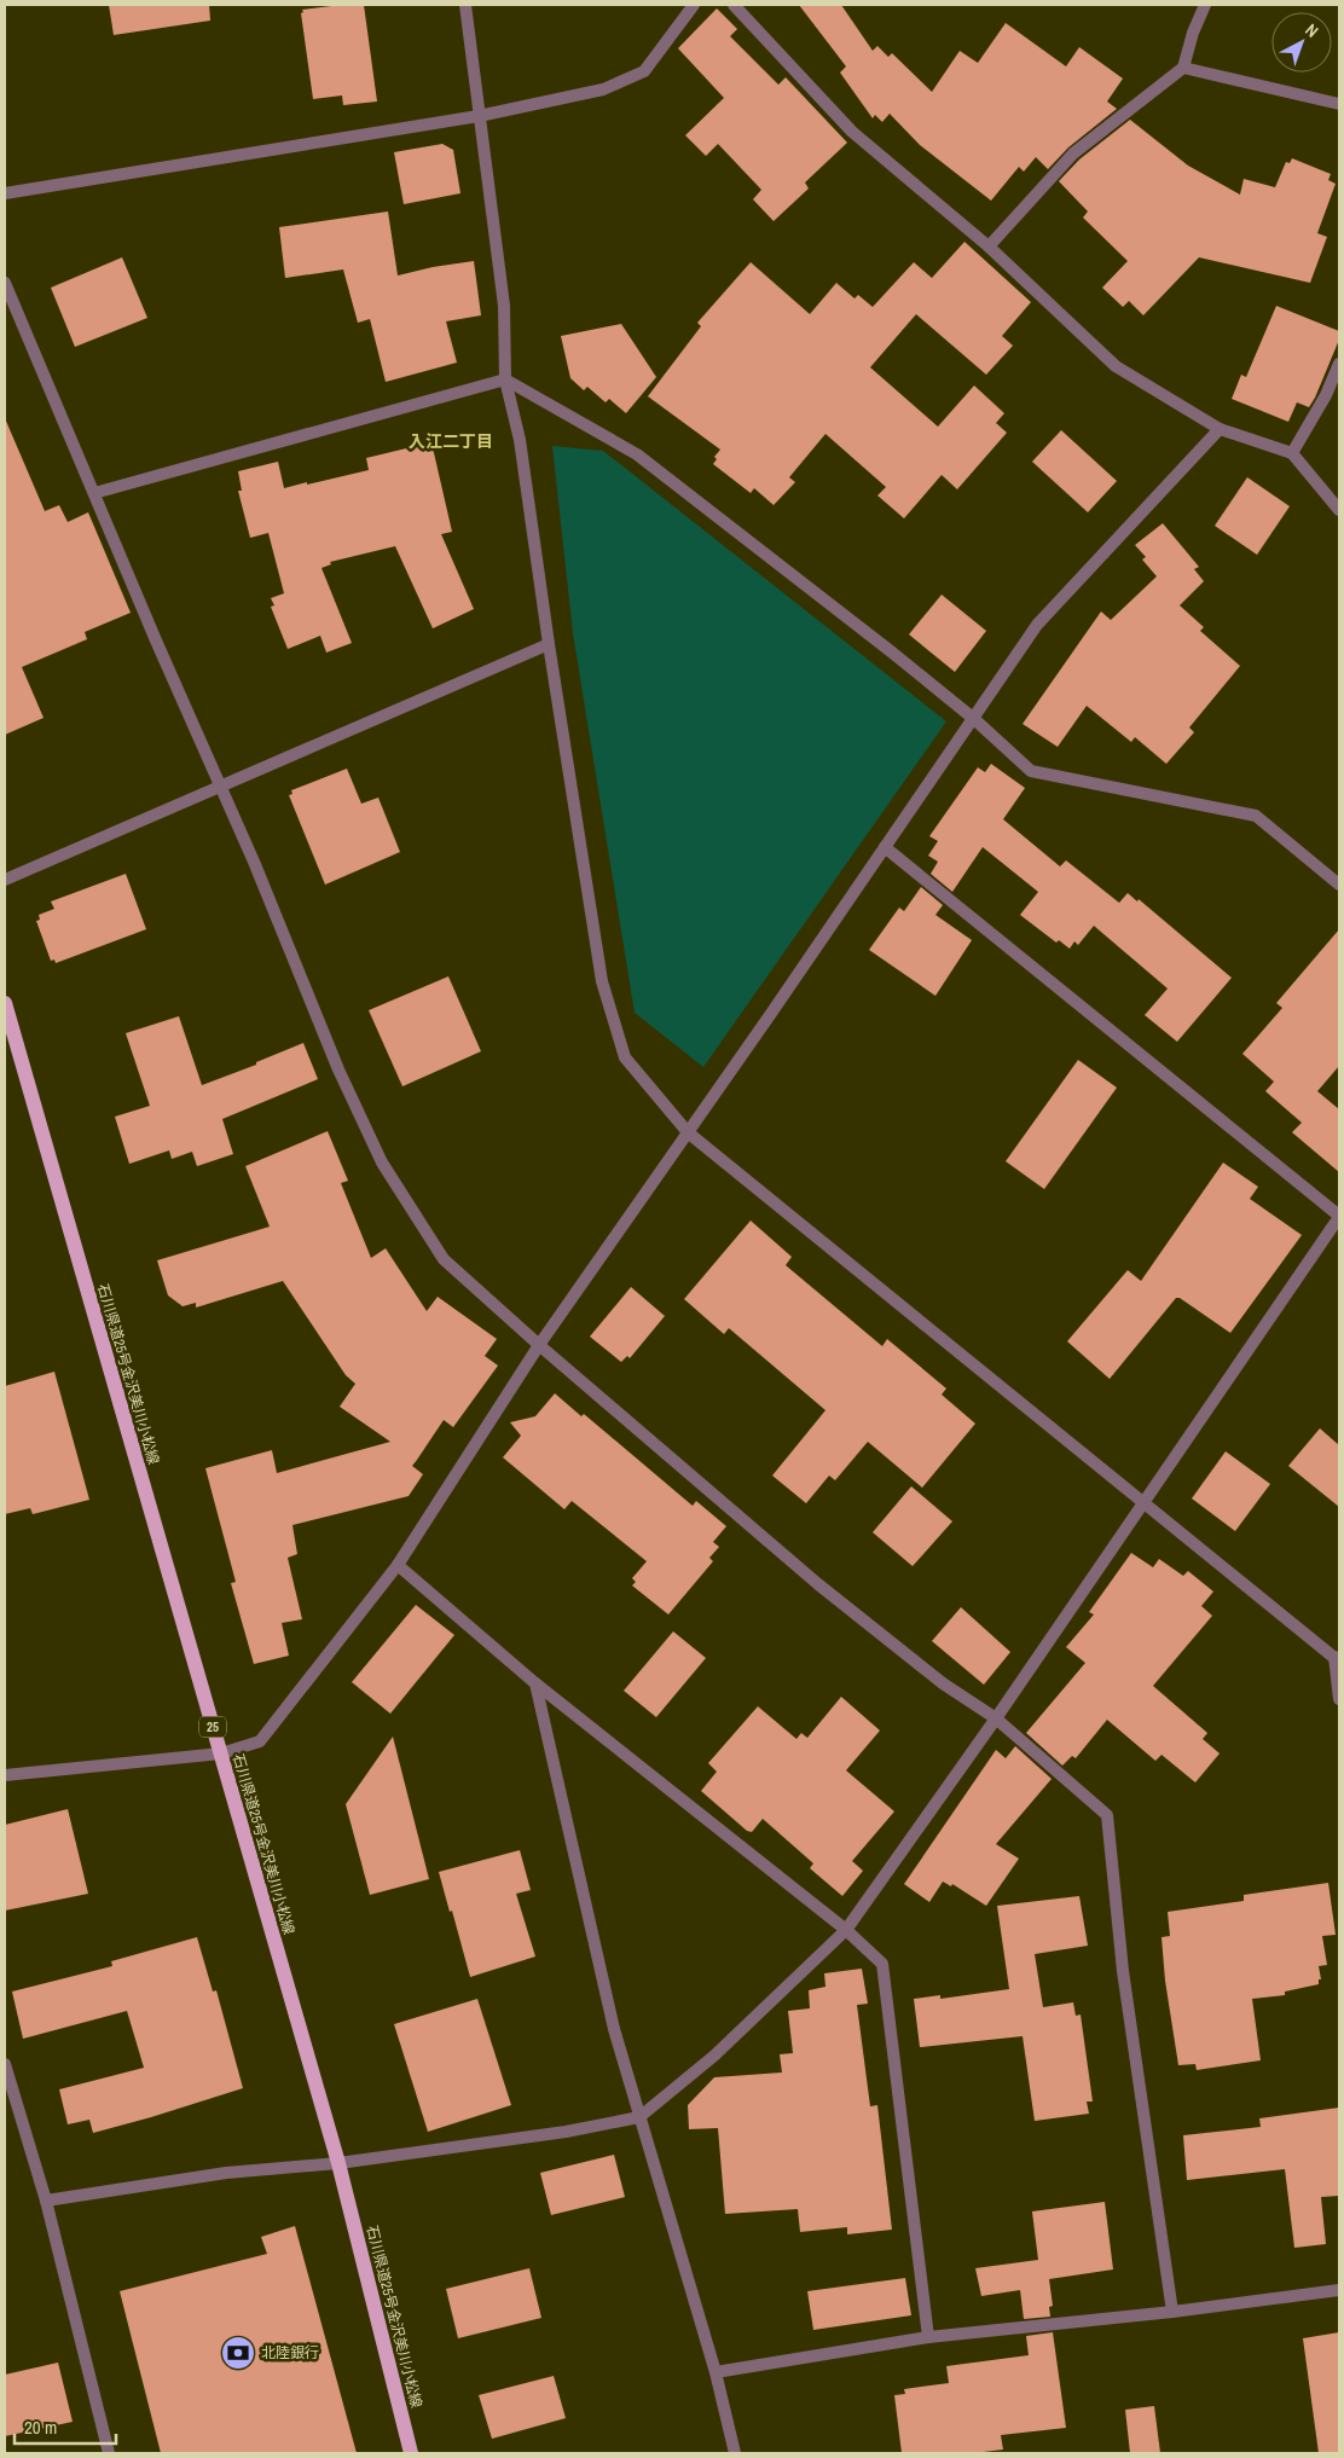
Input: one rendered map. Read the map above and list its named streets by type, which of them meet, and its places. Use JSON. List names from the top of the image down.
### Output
{
  "streets": {
    "main road": ["石川県道25号金沢美川小松線", "25"]
  },
  "districts": ["入江二丁目"],
  "places": {
    "bank": ["北陸銀行"]
  },
  "scale_bar": "20 m",
  "north": "top right"
}
